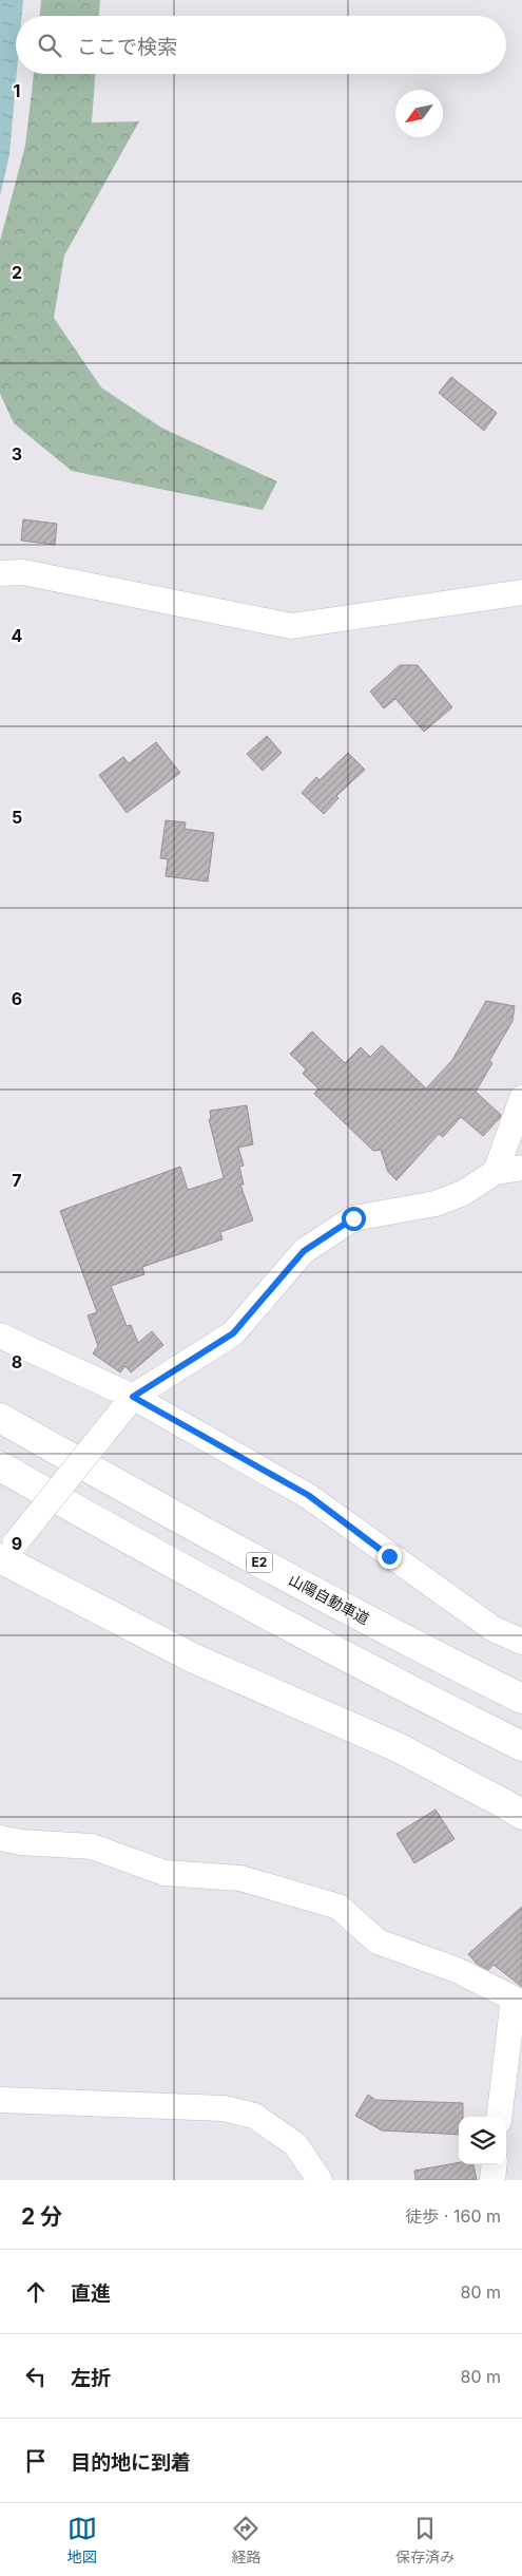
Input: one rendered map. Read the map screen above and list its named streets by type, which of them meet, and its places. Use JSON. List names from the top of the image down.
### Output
{
  "streets": {
    "main road": ["E2", "山陽自動車道"]
  },
  "north": "bottom left",
  "page": {
    "search": "ここで検索",
    "heading": ["2 分", "徒歩 · 160 m"],
    "list": [
      ["直進", "80 m"],
      ["左折", "80 m"],
      "目的地に到着"
    ],
    "nav": ["地図", "経路", "保存済み"]
  },
  "grid": {
    "rows": [
      "1",
      "2",
      "3",
      "4",
      "5",
      "6",
      "7",
      "8",
      "9"
    ]
  }
}
